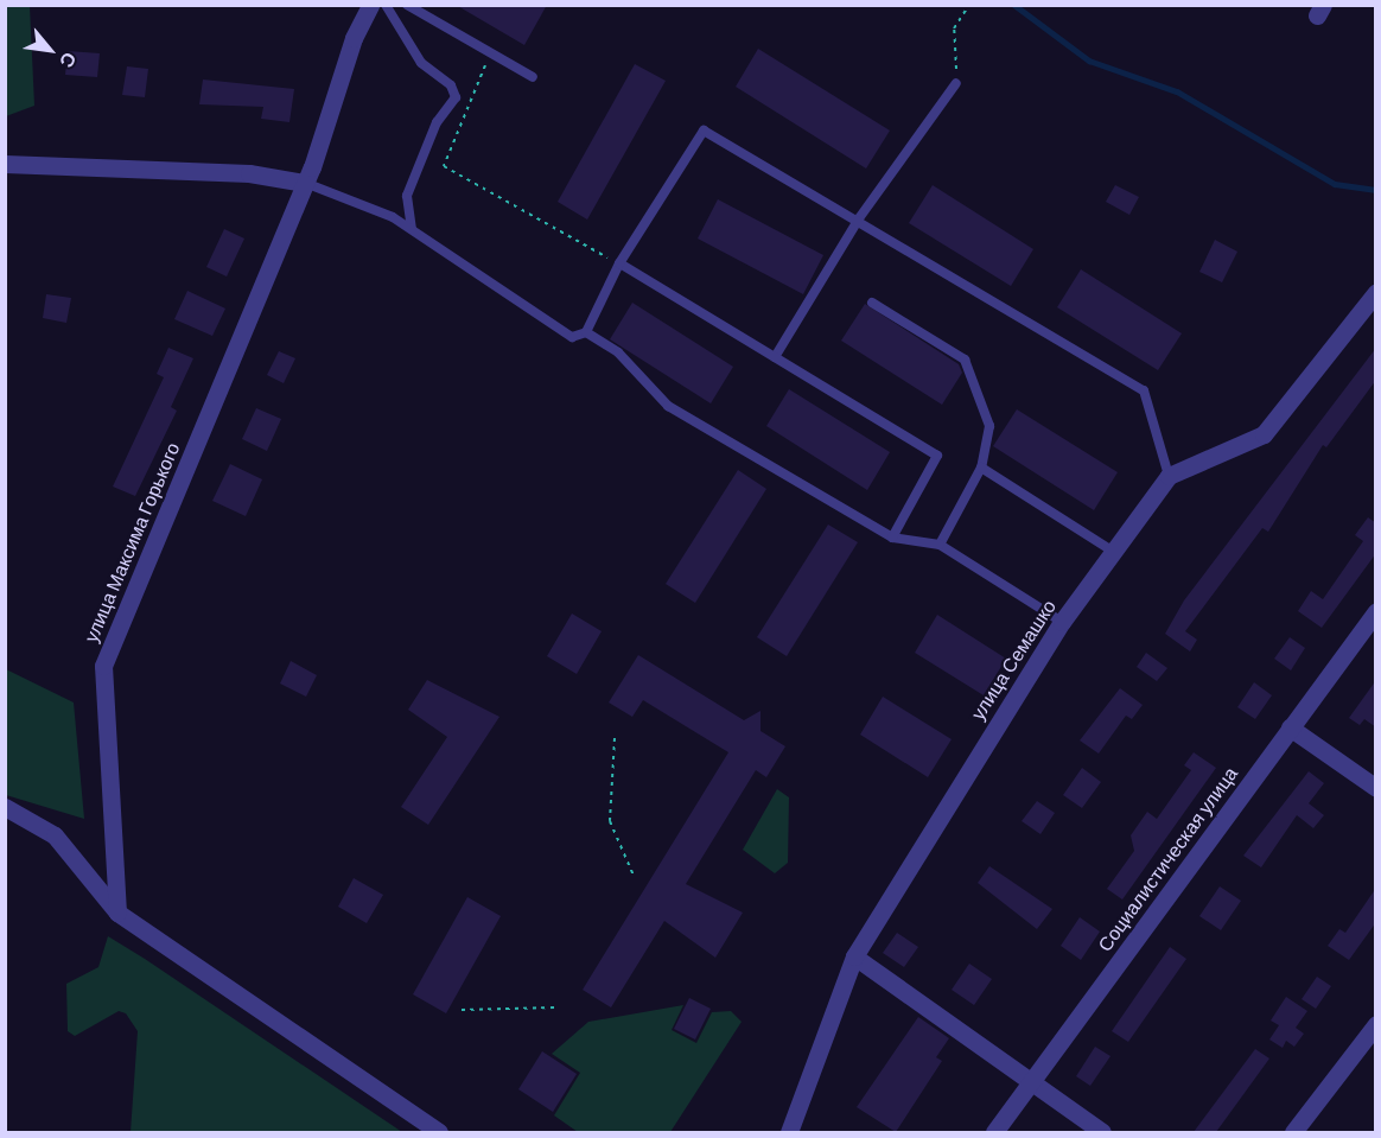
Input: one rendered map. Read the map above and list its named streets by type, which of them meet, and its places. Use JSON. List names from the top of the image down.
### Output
{
  "streets": {
    "street": ["улица Максима Горького", "улица Семашко", "Социалистическая улица"]
  },
  "north": "bottom right"
}
